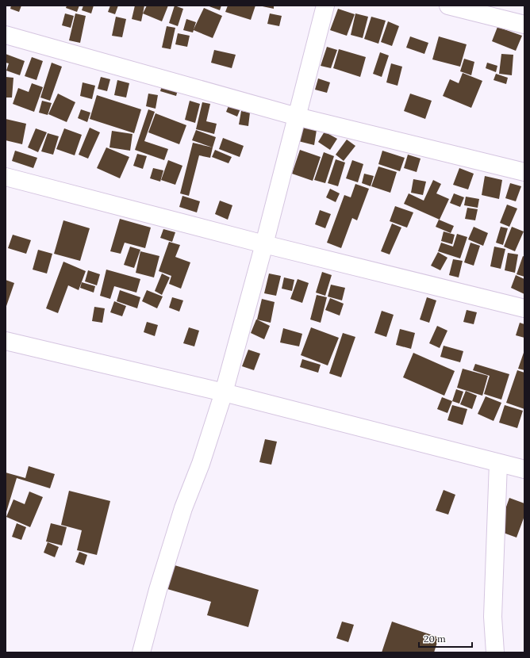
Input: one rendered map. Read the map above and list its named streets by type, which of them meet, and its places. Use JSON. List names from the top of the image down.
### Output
{
  "scale_bar": "20 m"
}
